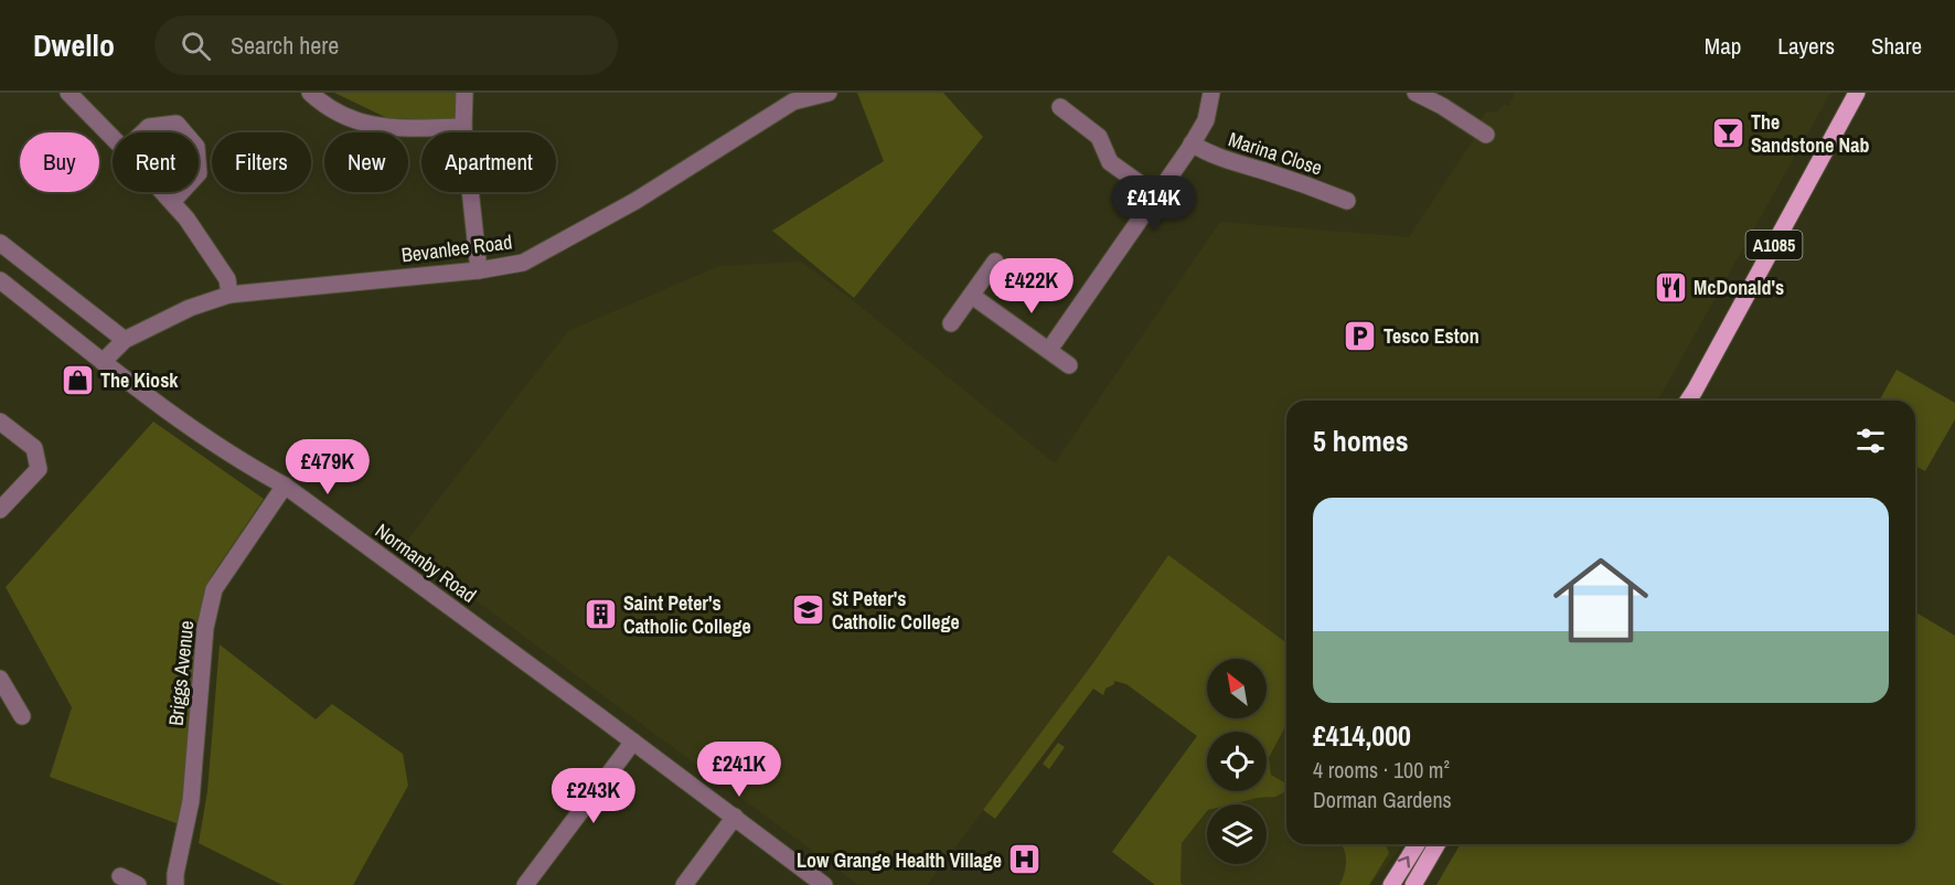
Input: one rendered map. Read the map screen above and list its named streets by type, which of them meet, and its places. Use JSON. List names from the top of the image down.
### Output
{
  "streets": {
    "main road": ["A1085"],
    "street": [
      "Marina Close",
      "Bevanlee Road",
      "Normanby Road",
      "Briggs Avenue"
    ]
  },
  "crossings": [
    ["Bevanlee Road", "Normanby Road"],
    ["Normanby Road", "Briggs Avenue"]
  ],
  "places": {
    "bar": ["The Sandstone Nab"],
    "restaurant": ["McDonald's"],
    "parking": ["Tesco Eston"],
    "shop": ["The Kiosk"],
    "school or university": ["St Peter's Catholic College"],
    "building": ["Saint Peter's Catholic College"],
    "hospital": ["Low Grange Health Village"]
  },
  "north": "top left",
  "page": {
    "header": "Dwello",
    "search": "Search here",
    "nav": ["Map", "Layers", "Share"],
    "chip": [
      "Buy",
      "Rent",
      "Filters",
      "New",
      "Apartment"
    ],
    "price": [
      "£414K",
      "£422K",
      "£479K",
      "£241K",
      "£243K"
    ],
    "heading": "5 homes",
    "list": [
      {
        "name": "£414,000",
        "note": "4 rooms · 100 m² · Dorman Gardens"
      }
    ]
  }
}
